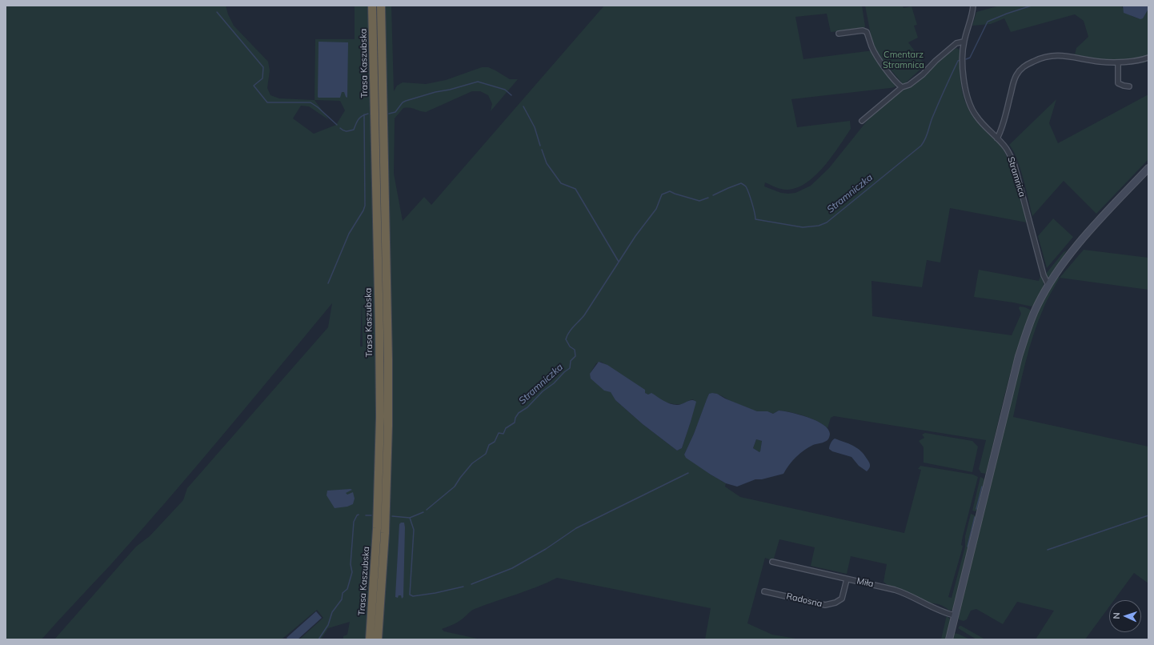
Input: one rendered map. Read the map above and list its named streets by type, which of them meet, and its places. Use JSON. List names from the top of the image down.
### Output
{
  "streets": {
    "highway": ["Trasa Kaszubska"],
    "street": ["Stramnica", "Miła", "Radosna"]
  },
  "crossings": [
    ["Miła", "Radosna"]
  ],
  "water": ["Stramniczka"],
  "parks": ["Cmentarz Stramnica"],
  "north": "left"
}
